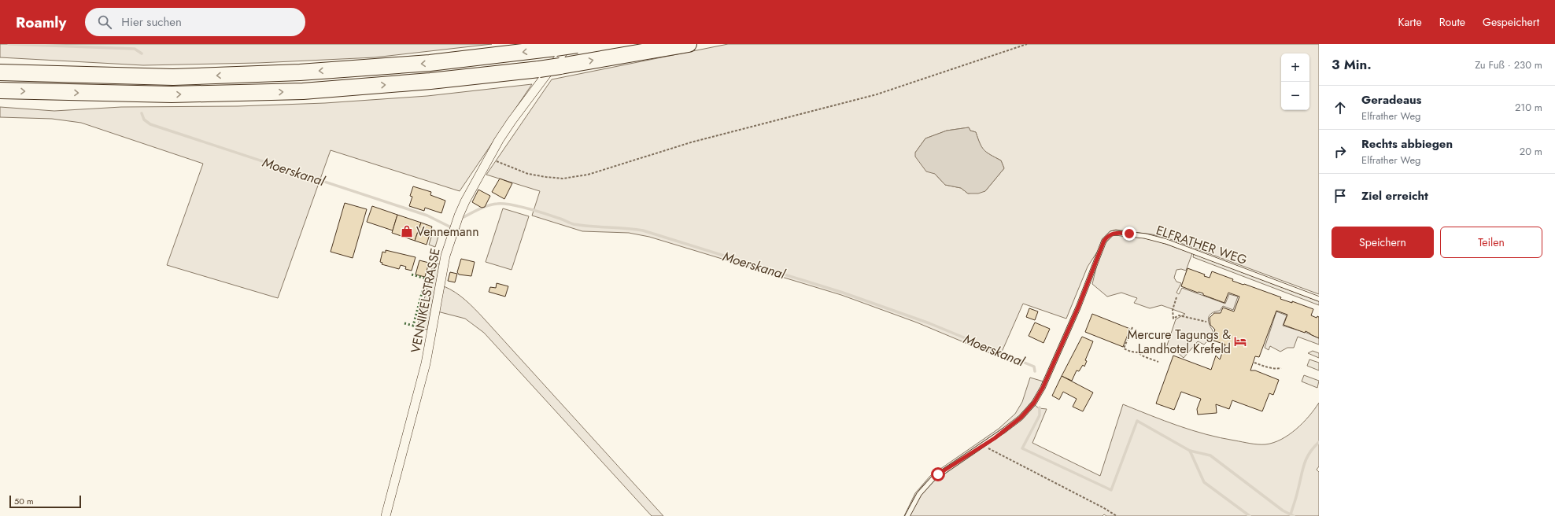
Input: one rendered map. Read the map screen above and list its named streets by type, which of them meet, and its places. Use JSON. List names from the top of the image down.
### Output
{
  "streets": {
    "street": ["VENNIKELSTRASSE"],
    "lane": ["ELFRATHER WEG"]
  },
  "water": ["Moerskanal"],
  "places": {
    "shop": ["Vennemann"],
    "hotel": ["Mercure Tagungs & Landhotel Krefeld"]
  },
  "scale_bar": "50 m",
  "page": {
    "header": "Roamly",
    "search": "Hier suchen",
    "nav": ["Karte", "Route", "Gespeichert"],
    "heading": ["3 Min.", "Zu Fuß · 230 m"],
    "map_buttons": ["+", "−"],
    "list": [
      ["Geradeaus", "Elfrather Weg", "210 m"],
      ["Rechts abbiegen", "Elfrather Weg", "20 m"],
      "Ziel erreicht"
    ],
    "buttons": ["Speichern", "Teilen"],
    "scale": "50 m"
  }
}
